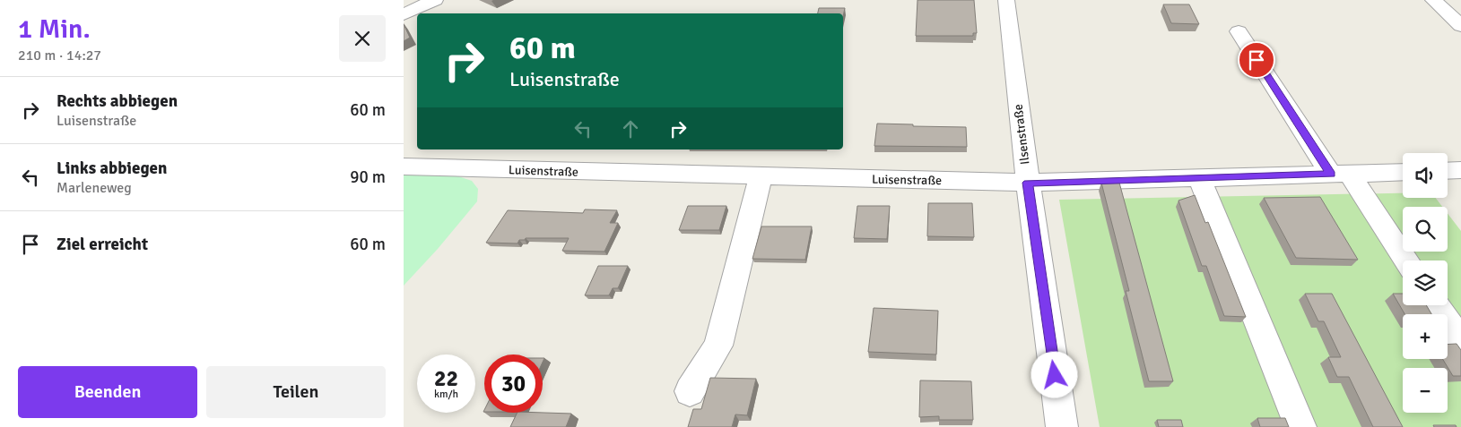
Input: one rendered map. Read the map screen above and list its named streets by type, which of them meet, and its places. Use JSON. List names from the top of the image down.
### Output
{
  "streets": {
    "street": ["Ilsenstraße", "Luisenstraße"]
  },
  "crossings": [
    ["Ilsenstraße", "Luisenstraße"]
  ],
  "page": {
    "heading": ["1 Min.", "210 m · 14:27"],
    "turn": ["60 m", "Luisenstraße"],
    "list": [
      {
        "name": "Rechts abbiegen",
        "note": "Luisenstraße",
        "value": "60 m"
      },
      {
        "name": "Links abbiegen",
        "note": "Marleneweg",
        "value": "90 m"
      },
      {
        "name": "Ziel erreicht",
        "value": "60 m"
      }
    ],
    "map_buttons": ["+", "−"],
    "speed": "22 km/h",
    "limit": "30",
    "buttons": ["Beenden", "Teilen"]
  }
}
